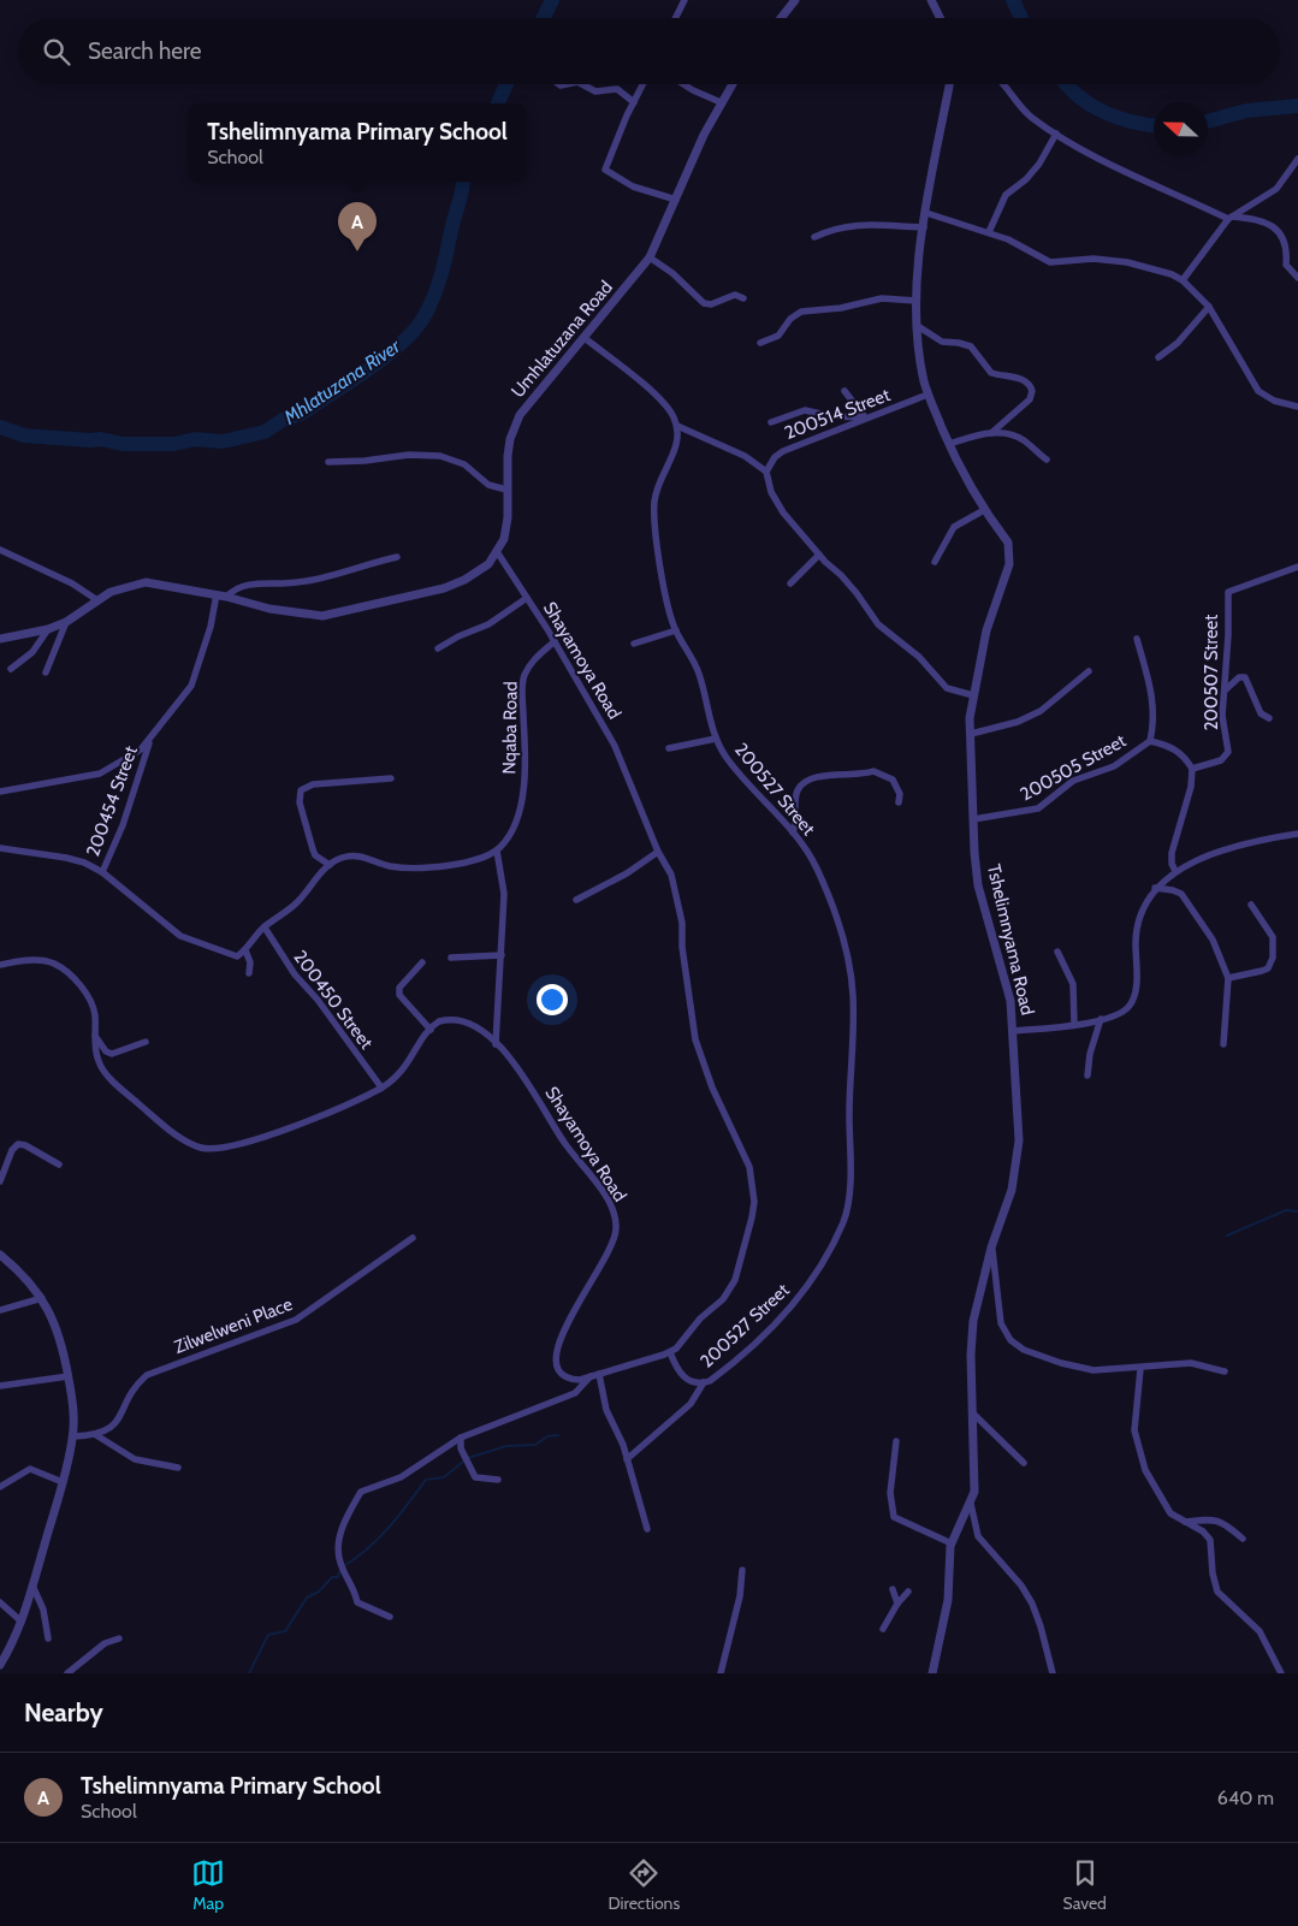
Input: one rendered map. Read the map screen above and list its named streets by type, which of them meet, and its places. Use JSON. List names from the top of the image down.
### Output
{
  "streets": {
    "street": [
      "Umhlatuzana Road",
      "200514 Street",
      "Shayamoya Road",
      "200507 Street",
      "Nqaba Road",
      "200505 Street",
      "200527 Street",
      "200454 Street",
      "Tshelimnyama Road",
      "200450 Street",
      "Zilwelweni Place"
    ]
  },
  "crossings": [
    ["Umhlatuzana Road", "Shayamoya Road"],
    ["200514 Street", "Tshelimnyama Road"],
    ["Shayamoya Road", "Nqaba Road"],
    ["Shayamoya Road", "200527 Street"],
    ["200507 Street", "200505 Street"],
    ["200505 Street", "Tshelimnyama Road"]
  ],
  "water": ["Mhlatuzana River"],
  "north": "left",
  "page": {
    "search": "Search here",
    "popup": ["Tshelimnyama Primary School", "School"],
    "pins": "A",
    "heading": "Nearby",
    "list": [
      {
        "mark": "A",
        "name": "Tshelimnyama Primary School",
        "note": "School",
        "value": "640 m"
      }
    ],
    "nav": ["Map", "Directions", "Saved"]
  }
}
